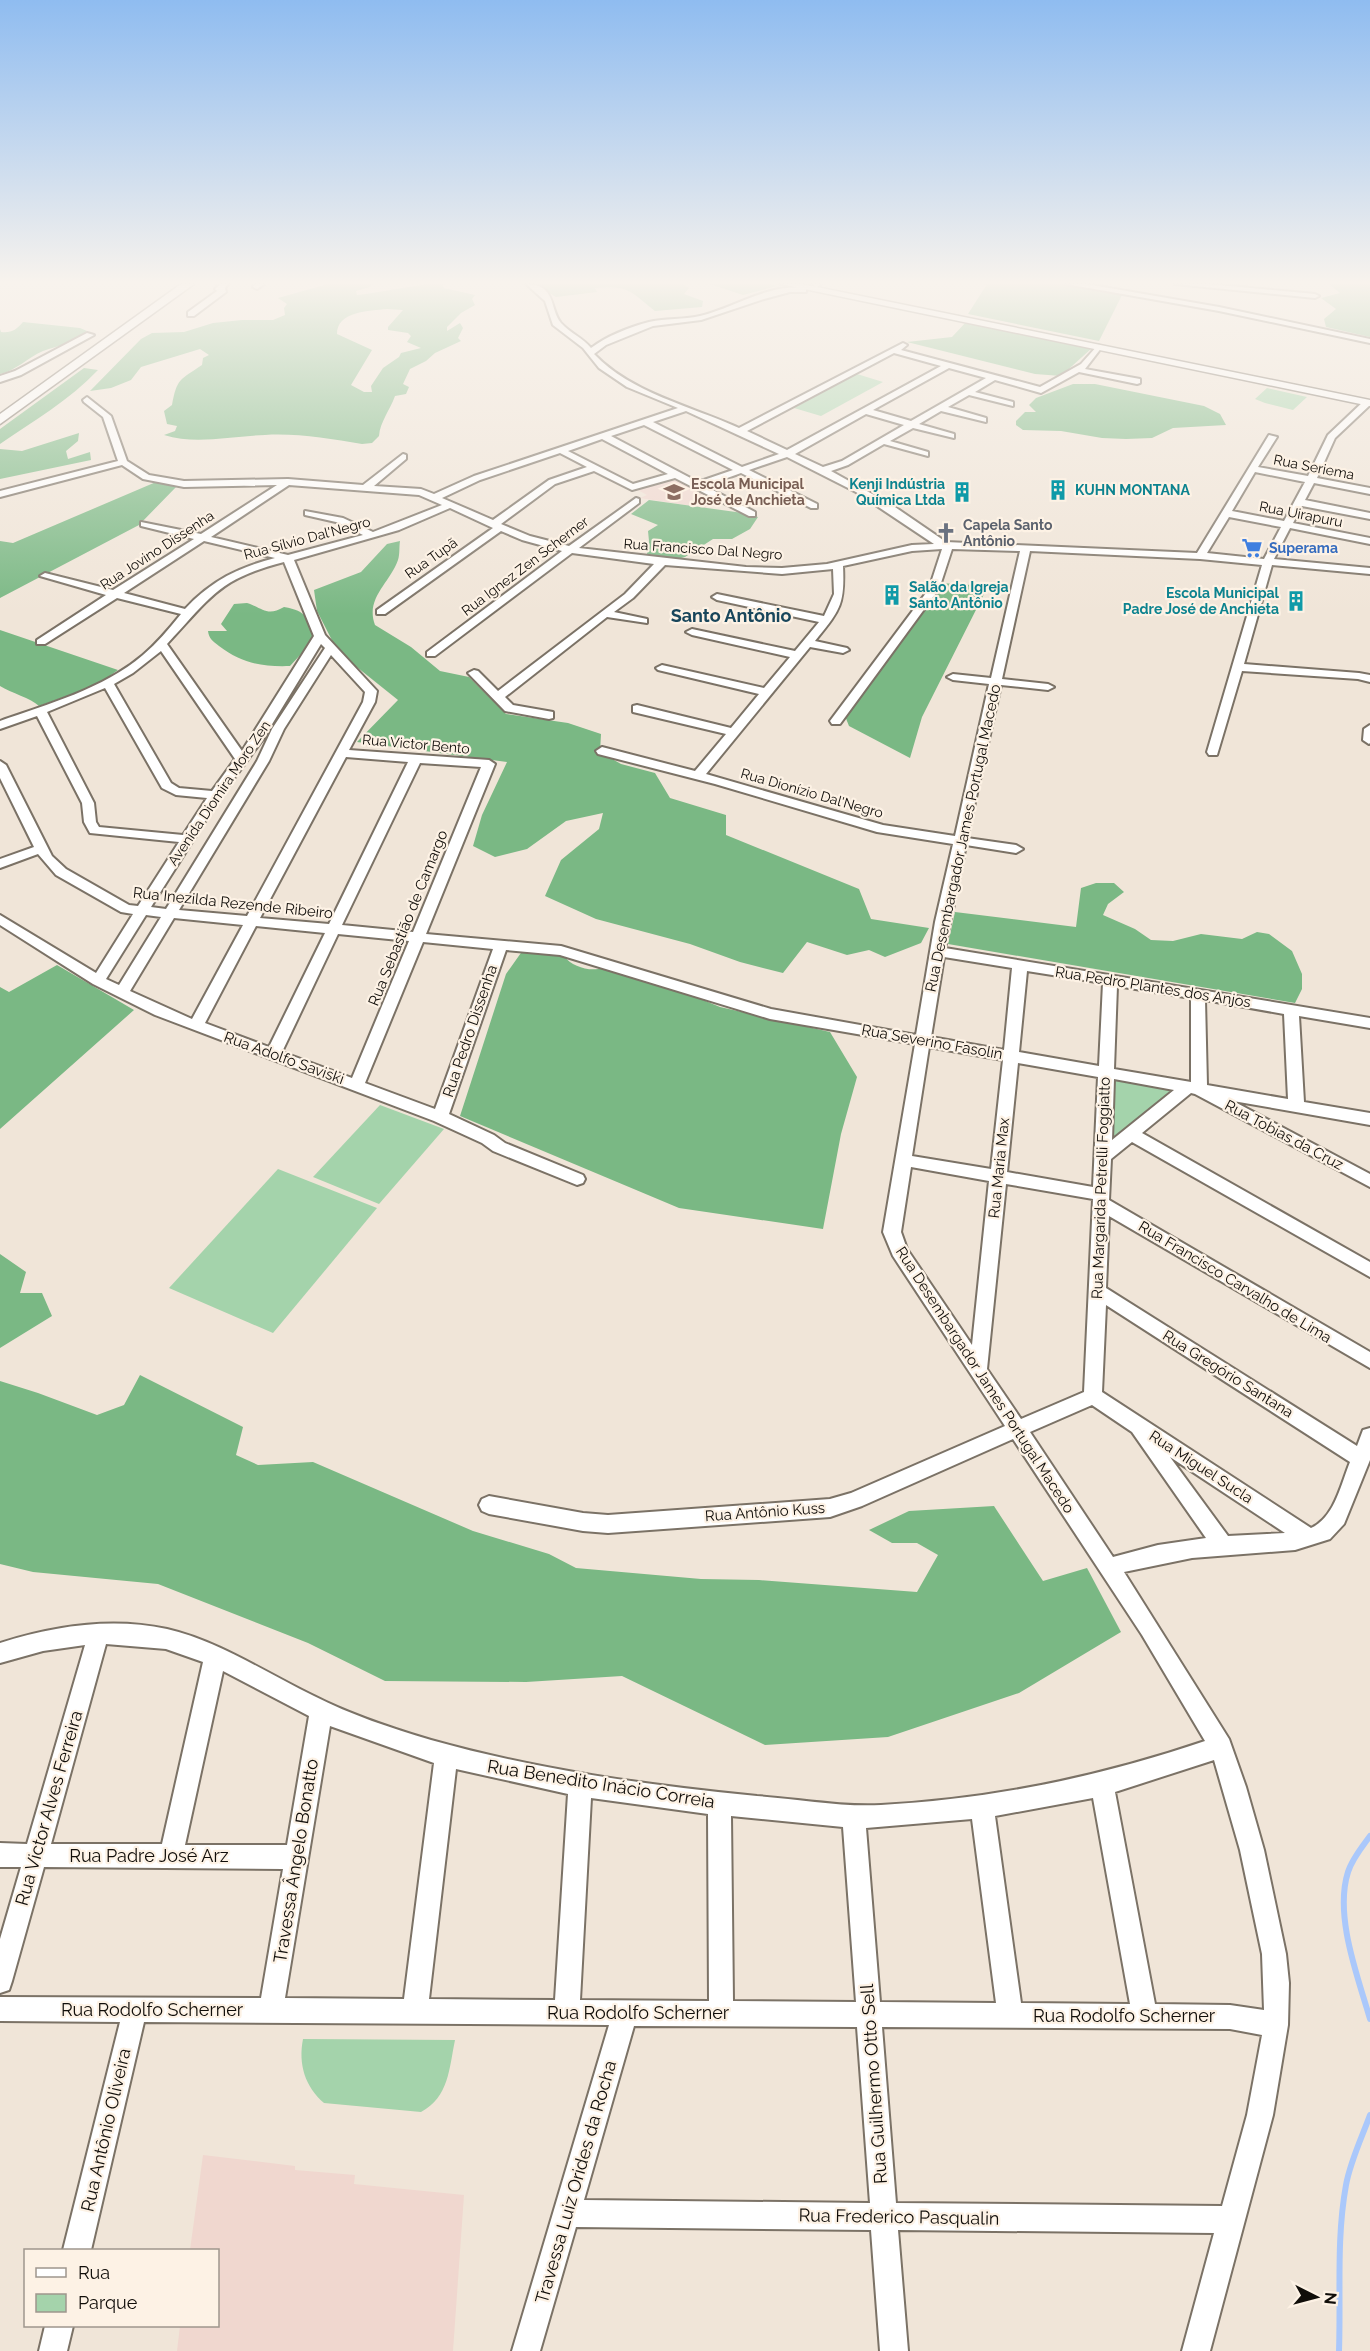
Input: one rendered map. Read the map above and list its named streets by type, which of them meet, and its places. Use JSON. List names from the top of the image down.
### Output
{
  "streets": {
    "street": [
      "Rua Seriema",
      "Rua Uirapuru",
      "Rua Sílvio Dal'Negro",
      "Rua Francisco Dal Negro",
      "Rua Jovino Dissenha",
      "Rua Tupã",
      "Rua Ignez Zen Scherner",
      "Rua Victor Bento",
      "Avenida Diomira Moro Zen",
      "Rua Dionízio Dal'Negro",
      "Rua Desembargador James Portugal Macedo",
      "Rua Inezilda Rezende Ribeiro",
      "Rua Sebastião de Camargo",
      "Rua Pedro Plantes dos Anjos",
      "Rua Pedro Dissenha",
      "Rua Severino Fasolin",
      "Rua Adolfo Saviski",
      "Rua Tobias da Cruz",
      "Rua Maria Max",
      "Rua Margarida Petrelli Foggiatto",
      "Rua Francisco Carvalho de Lima",
      "Rua Gregório Santana",
      "Rua Miguel Sucla",
      "Rua Antônio Kuss",
      "Rua Benedito Inácio Correia",
      "Rua Victor Alves Ferreira",
      "Rua Padre José Arz",
      "Travessa Ângelo Bonatto",
      "Rua Rodolfo Scherner",
      "Rua Guilhermo Otto Sell",
      "Rua Antônio Oliveira",
      "Travessa Luiz Orides da Rocha",
      "Rua Frederico Pasqualin"
    ]
  },
  "crossings": [
    ["Rua Sílvio Dal'Negro", "Rua Francisco Dal Negro"],
    ["Rua Francisco Dal Negro", "Rua Jovino Dissenha"],
    ["Rua Francisco Dal Negro", "Rua Tupã"],
    ["Rua Francisco Dal Negro", "Rua Ignez Zen Scherner"],
    ["Rua Francisco Dal Negro", "Rua Desembargador James Portugal Macedo"],
    ["Rua Victor Bento", "Rua Sebastião de Camargo"],
    ["Avenida Diomira Moro Zen", "Rua Inezilda Rezende Ribeiro"],
    ["Avenida Diomira Moro Zen", "Rua Adolfo Saviski"],
    ["Rua Dionízio Dal'Negro", "Rua Desembargador James Portugal Macedo"],
    ["Rua Desembargador James Portugal Macedo", "Rua Pedro Plantes dos Anjos"],
    ["Rua Desembargador James Portugal Macedo", "Rua Severino Fasolin"],
    ["Rua Desembargador James Portugal Macedo", "Rua Maria Max"],
    ["Rua Desembargador James Portugal Macedo", "Rua Francisco Carvalho de Lima"],
    ["Rua Desembargador James Portugal Macedo", "Rua Antônio Kuss"],
    ["Rua Desembargador James Portugal Macedo", "Rua Benedito Inácio Correia"],
    ["Rua Desembargador James Portugal Macedo", "Rua Rodolfo Scherner"],
    ["Rua Desembargador James Portugal Macedo", "Rua Frederico Pasqualin"],
    ["Rua Inezilda Rezende Ribeiro", "Rua Sebastião de Camargo"],
    ["Rua Inezilda Rezende Ribeiro", "Rua Pedro Dissenha"],
    ["Rua Inezilda Rezende Ribeiro", "Rua Severino Fasolin"],
    ["Rua Sebastião de Camargo", "Rua Adolfo Saviski"],
    ["Rua Pedro Plantes dos Anjos", "Rua Maria Max"],
    ["Rua Pedro Plantes dos Anjos", "Rua Margarida Petrelli Foggiatto"],
    ["Rua Pedro Dissenha", "Rua Severino Fasolin"],
    ["Rua Pedro Dissenha", "Rua Adolfo Saviski"],
    ["Rua Severino Fasolin", "Rua Tobias da Cruz"],
    ["Rua Severino Fasolin", "Rua Maria Max"],
    ["Rua Severino Fasolin", "Rua Margarida Petrelli Foggiatto"],
    ["Rua Maria Max", "Rua Francisco Carvalho de Lima"],
    ["Rua Margarida Petrelli Foggiatto", "Rua Francisco Carvalho de Lima"],
    ["Rua Margarida Petrelli Foggiatto", "Rua Gregório Santana"],
    ["Rua Margarida Petrelli Foggiatto", "Rua Miguel Sucla"],
    ["Rua Margarida Petrelli Foggiatto", "Rua Antônio Kuss"],
    ["Rua Miguel Sucla", "Rua Antônio Kuss"],
    ["Rua Benedito Inácio Correia", "Rua Victor Alves Ferreira"],
    ["Rua Benedito Inácio Correia", "Travessa Ângelo Bonatto"],
    ["Rua Benedito Inácio Correia", "Rua Guilhermo Otto Sell"],
    ["Rua Victor Alves Ferreira", "Rua Padre José Arz"],
    ["Rua Padre José Arz", "Travessa Ângelo Bonatto"],
    ["Travessa Ângelo Bonatto", "Rua Rodolfo Scherner"],
    ["Rua Rodolfo Scherner", "Rua Guilhermo Otto Sell"],
    ["Rua Rodolfo Scherner", "Rua Antônio Oliveira"],
    ["Rua Rodolfo Scherner", "Travessa Luiz Orides da Rocha"],
    ["Rua Guilhermo Otto Sell", "Rua Frederico Pasqualin"],
    ["Travessa Luiz Orides da Rocha", "Rua Frederico Pasqualin"]
  ],
  "districts": ["Santo Antônio"],
  "places": {
    "building": [
      "KUHN MONTANA",
      "Kenji Indústria Química Ltda",
      "Salão da Igreja Santo Antônio",
      "Escola Municipal Padre José de Anchieta"
    ],
    "school or university": ["Escola Municipal José de Anchieta"],
    "church": ["Capela Santo Antônio"],
    "supermarket": ["Superama"]
  },
  "legend": ["Rua", "Parque"],
  "north": "right"
}
